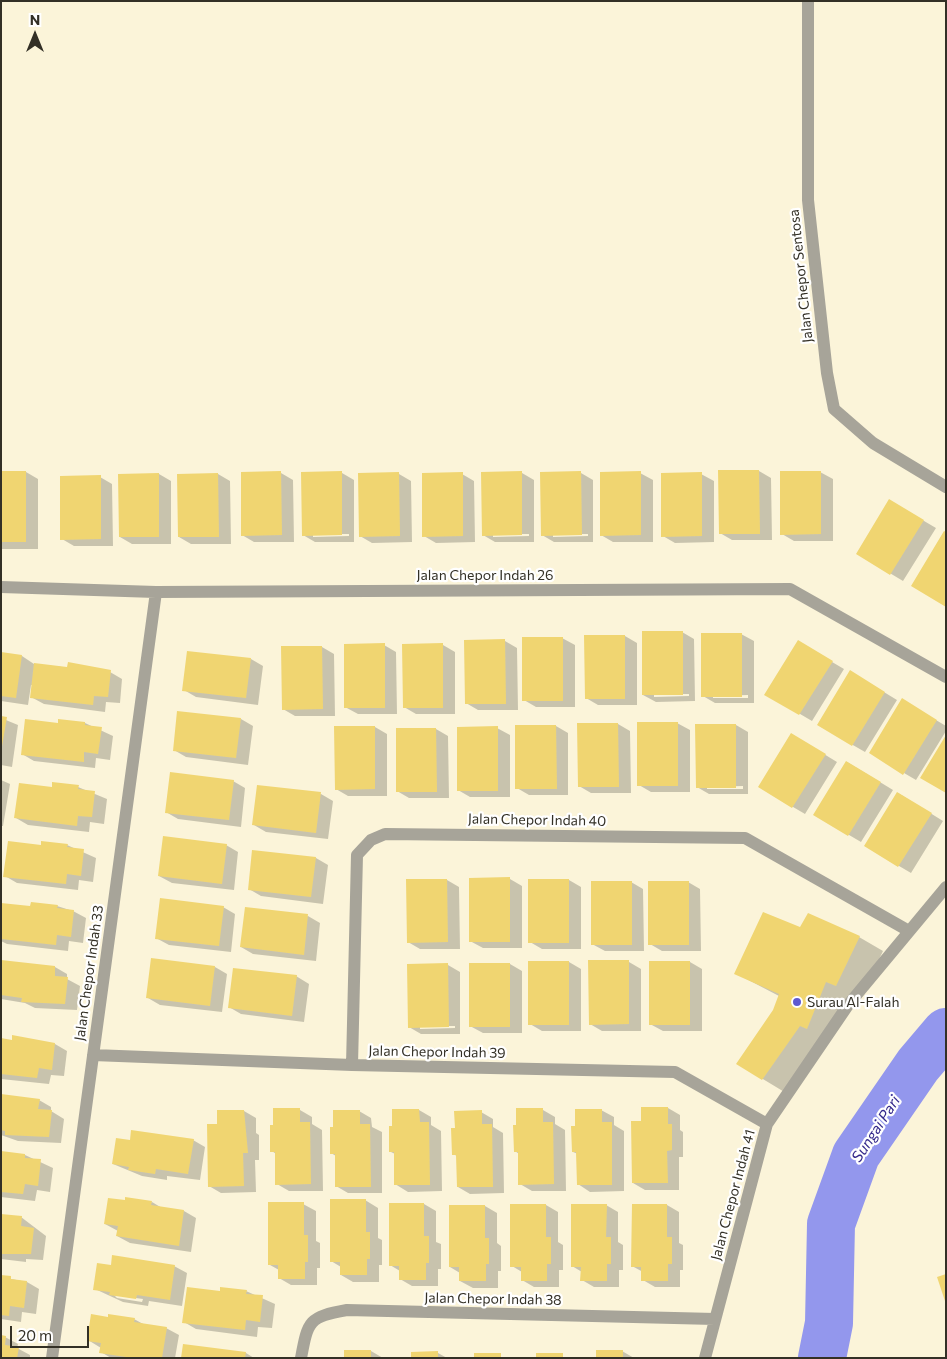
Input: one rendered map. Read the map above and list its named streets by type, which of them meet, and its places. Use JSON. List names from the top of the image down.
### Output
{
  "streets": {
    "street": [
      "Jalan Chepor Sentosa",
      "Jalan Chepor Indah 26",
      "Jalan Chepor Indah 40",
      "Jalan Chepor Indah 33",
      "Jalan Chepor Indah 39",
      "Jalan Chepor Indah 41",
      "Jalan Chepor Indah 38"
    ]
  },
  "crossings": [
    ["Jalan Chepor Indah 26", "Jalan Chepor Indah 33"],
    ["Jalan Chepor Indah 40", "Jalan Chepor Indah 39"],
    ["Jalan Chepor Indah 40", "Jalan Chepor Indah 41"],
    ["Jalan Chepor Indah 33", "Jalan Chepor Indah 39"],
    ["Jalan Chepor Indah 39", "Jalan Chepor Indah 41"],
    ["Jalan Chepor Indah 41", "Jalan Chepor Indah 38"]
  ],
  "water": ["Sungai Pari"],
  "places": ["Surau Al-Falah"],
  "scale_bar": "20 m",
  "north": "top"
}
